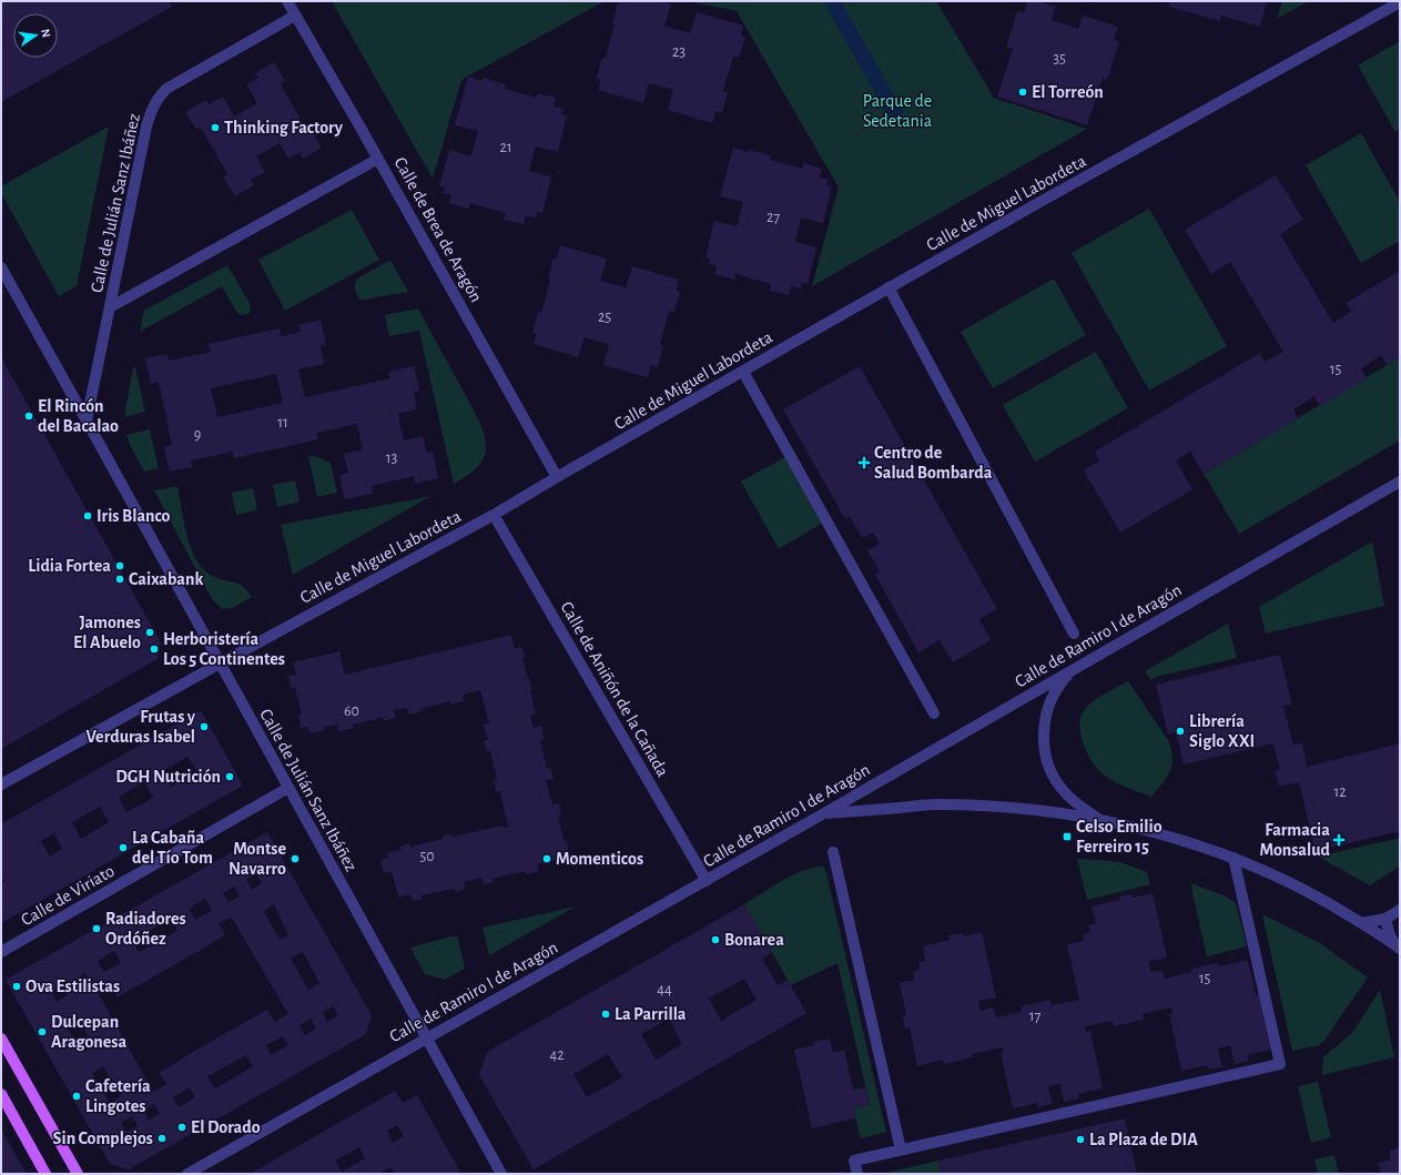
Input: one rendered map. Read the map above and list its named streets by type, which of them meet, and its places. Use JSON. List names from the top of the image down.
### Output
{
  "streets": {
    "street": [
      "Calle de Julián Sanz Ibáñez",
      "Calle de Miguel Labordeta",
      "Calle de Brea de Aragón",
      "Calle de Ramiro I de Aragón",
      "Calle de Aniñón de la Cañada",
      "Calle de Viriato"
    ]
  },
  "crossings": [
    ["Calle de Julián Sanz Ibáñez", "Calle de Miguel Labordeta"],
    ["Calle de Julián Sanz Ibáñez", "Calle de Brea de Aragón"],
    ["Calle de Julián Sanz Ibáñez", "Calle de Ramiro I de Aragón"],
    ["Calle de Julián Sanz Ibáñez", "Calle de Viriato"],
    ["Calle de Miguel Labordeta", "Calle de Brea de Aragón"],
    ["Calle de Miguel Labordeta", "Calle de Aniñón de la Cañada"],
    ["Calle de Ramiro I de Aragón", "Calle de Aniñón de la Cañada"]
  ],
  "parks": ["Parque de Sedetania"],
  "places": {
    "other": [
      "El Torreón",
      "Thinking Factory",
      "El Rincón del Bacalao",
      "Iris Blanco",
      "Lidia Fortea",
      "Caixabank",
      "Jamones El Abuelo",
      "Herboristería Los 5 Continentes",
      "Frutas y Verduras Isabel",
      "Librería Siglo XXI",
      "DGH Nutrición",
      "La Cabaña del Tío Tom",
      "Montse Navarro",
      "Momenticos",
      "Radiadores Ordóñez",
      "Bonarea",
      "Ova Estilistas",
      "La Parrilla",
      "Dulcepan Aragonesa",
      "Cafetería Lingotes",
      "El Dorado",
      "Sin Complejos",
      "La Plaza de DIA"
    ],
    "health": ["Centro de Salud Bombarda", "Farmacia Monsalud"],
    "transit": ["Celso Emilio Ferreiro 15"]
  },
  "house_numbers": [
    "23",
    "35",
    "21",
    "27",
    "25",
    "15",
    "11",
    "9",
    "13",
    "60",
    "12",
    "50",
    "15",
    "44",
    "17",
    "42"
  ],
  "north": "right"
}
